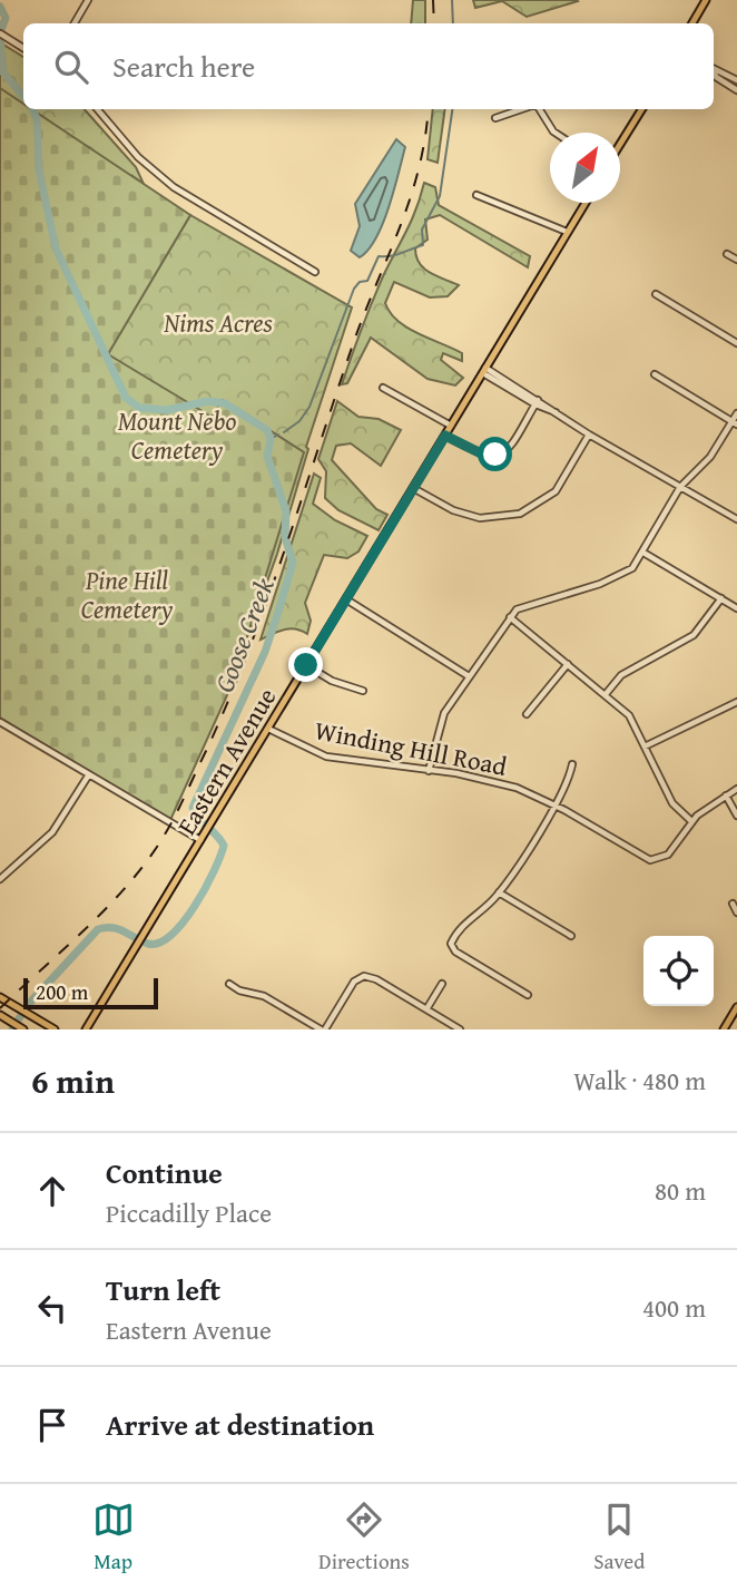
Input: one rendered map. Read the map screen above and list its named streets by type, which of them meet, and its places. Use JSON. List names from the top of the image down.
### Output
{
  "streets": {
    "main road": ["Eastern Avenue"],
    "street": ["Winding Hill Road"]
  },
  "crossings": [
    ["Winding Hill Road", "Eastern Avenue"]
  ],
  "water": ["Goose Creek"],
  "parks": ["Nims Acres", "Mount Nebo Cemetery", "Pine Hill Cemetery"],
  "scale_bar": "200 m",
  "north": "top right",
  "page": {
    "search": "Search here",
    "scale": "200 m",
    "heading": ["6 min", "Walk · 480 m"],
    "list": [
      ["Continue", "Piccadilly Place", "80 m"],
      ["Turn left", "Eastern Avenue", "400 m"],
      "Arrive at destination"
    ],
    "nav": ["Map", "Directions", "Saved"]
  }
}
